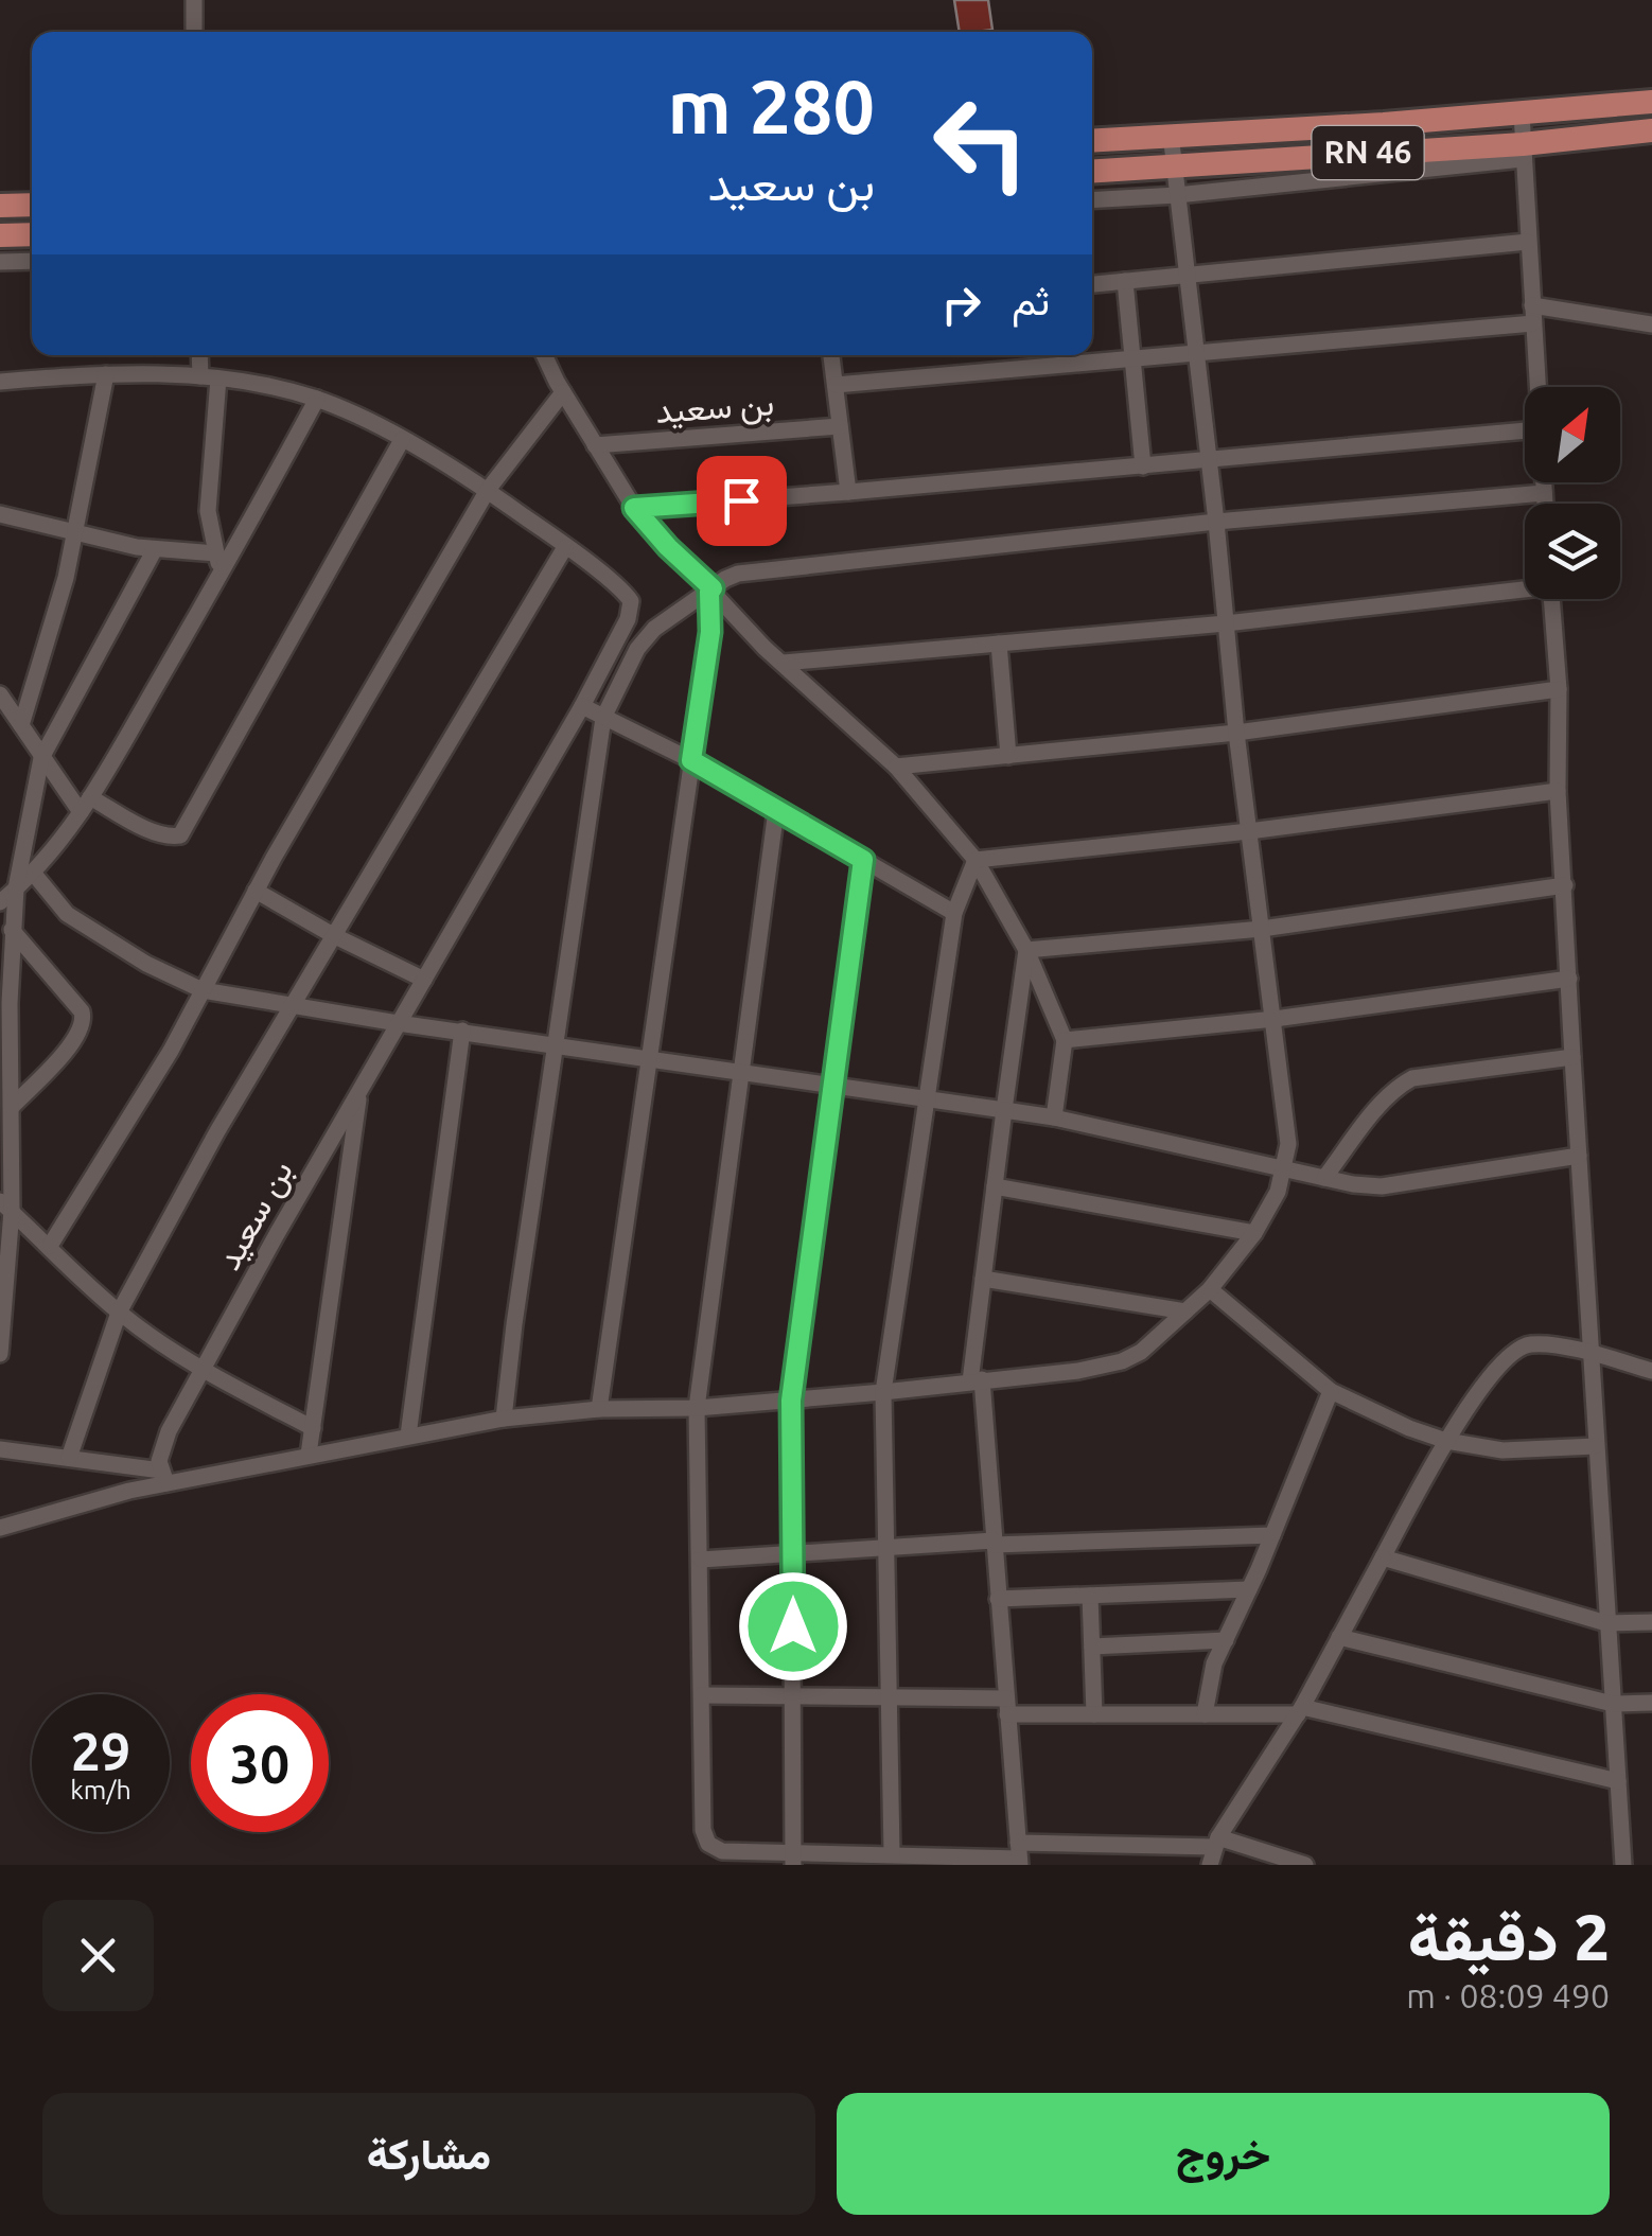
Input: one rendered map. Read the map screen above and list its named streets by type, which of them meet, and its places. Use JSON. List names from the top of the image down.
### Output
{
  "streets": {
    "main road": ["RN 46"],
    "street": ["بن سعيد"]
  },
  "north": "top right",
  "page": {
    "turn": ["280 m", "بن سعيد"],
    "then": "ثم",
    "speed": "29 km/h",
    "limit": "30",
    "heading": ["2 دقيقة", "490 m · 08:09"],
    "buttons": ["خروج", "مشاركة"]
  }
}
